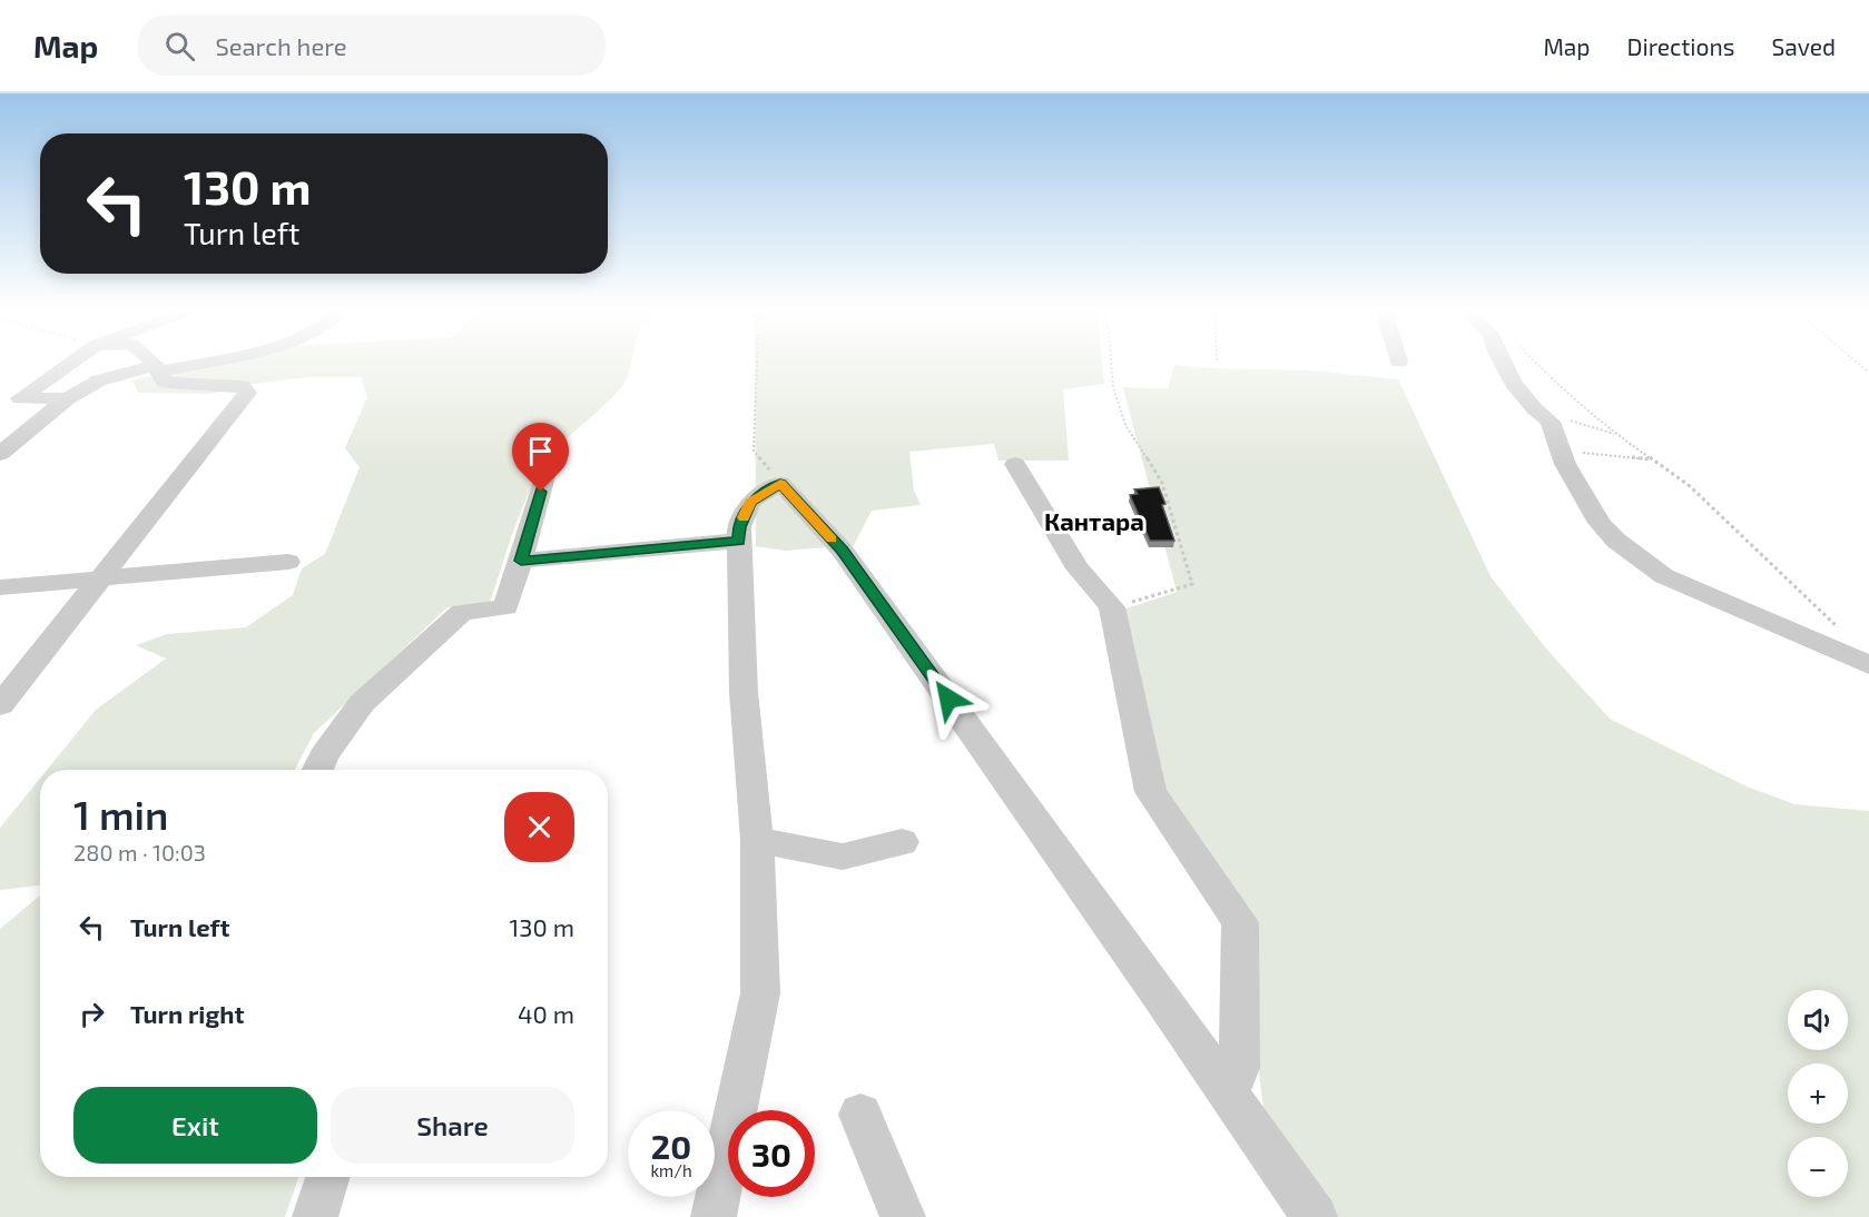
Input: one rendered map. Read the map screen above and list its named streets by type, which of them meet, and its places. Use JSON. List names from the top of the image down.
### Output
{
  "districts": ["Кантара"],
  "page": {
    "header": "Map",
    "search": "Search here",
    "nav": ["Map", "Directions", "Saved"],
    "turn": ["130 m", "Turn left"],
    "heading": ["1 min", "280 m · 10:03"],
    "list": [
      {
        "name": "Turn left",
        "value": "130 m"
      },
      {
        "name": "Turn right",
        "value": "40 m"
      }
    ],
    "map_buttons": ["+", "−"],
    "buttons": ["Exit", "Share"],
    "speed": "20 km/h",
    "limit": "30"
  }
}
